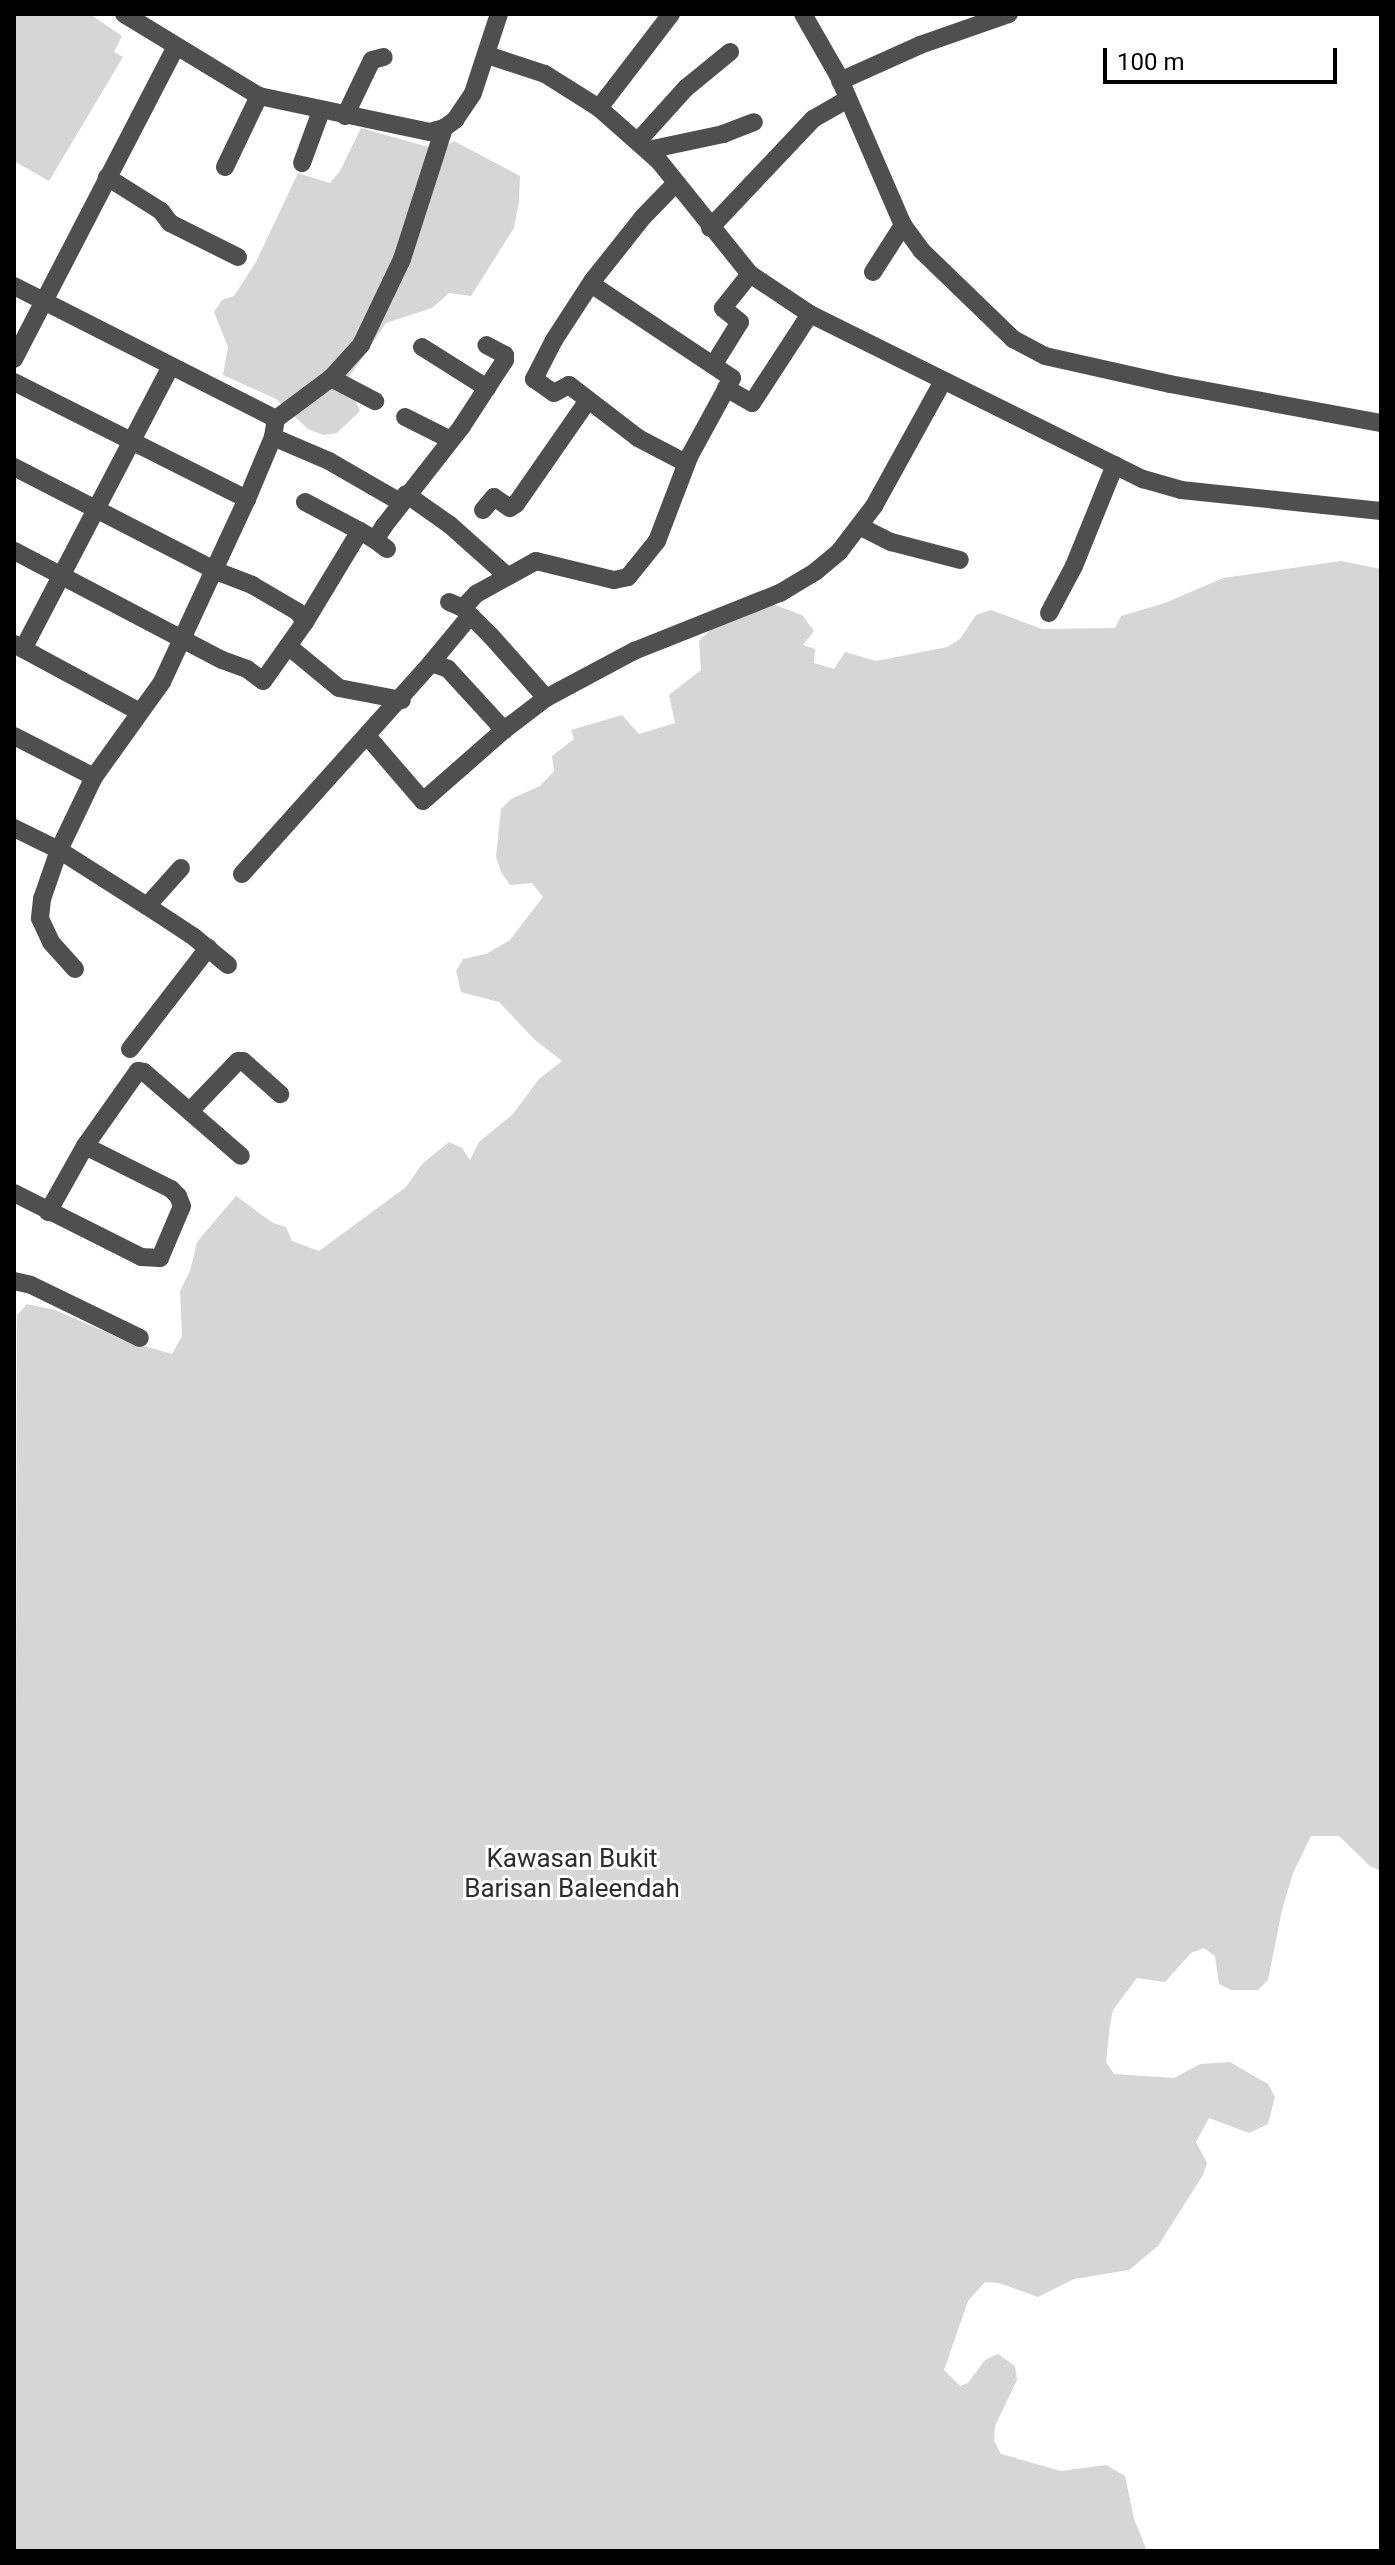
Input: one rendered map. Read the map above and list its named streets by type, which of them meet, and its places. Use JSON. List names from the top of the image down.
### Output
{
  "parks": ["Kawasan Bukit Barisan Baleendah"],
  "scale_bar": "100 m"
}
